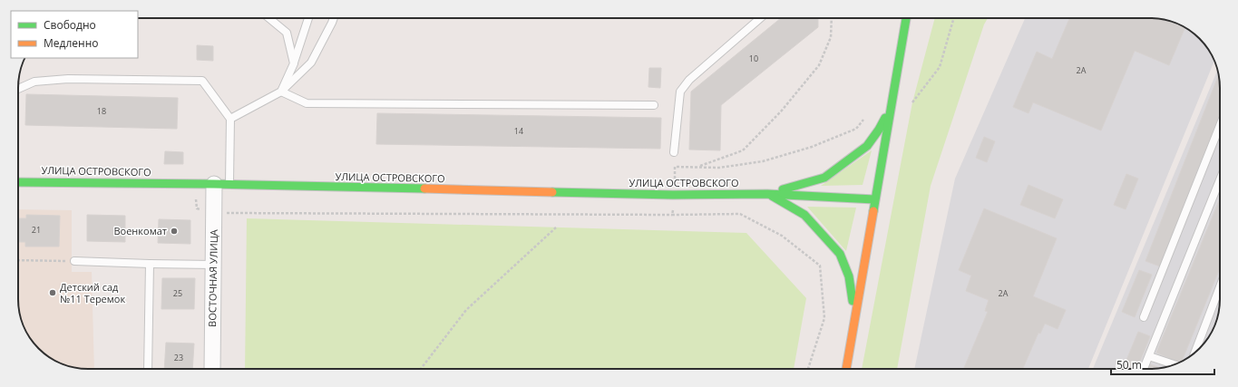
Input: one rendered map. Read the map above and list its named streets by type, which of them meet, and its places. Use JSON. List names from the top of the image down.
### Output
{
  "streets": {
    "street": ["УЛИЦА ОСТРОВСКОГО", "ВОСТОЧНАЯ УЛИЦА"]
  },
  "crossings": [
    ["УЛИЦА ОСТРОВСКОГО", "ВОСТОЧНАЯ УЛИЦА"]
  ],
  "places": ["Военкомат", "Детский сад №11 Теремок"],
  "house_numbers": [
    "10",
    "2А",
    "18",
    "14",
    "21",
    "25",
    "2А",
    "23"
  ],
  "legend": ["Свободно", "Медленно"],
  "scale_bar": "50 m"
}
